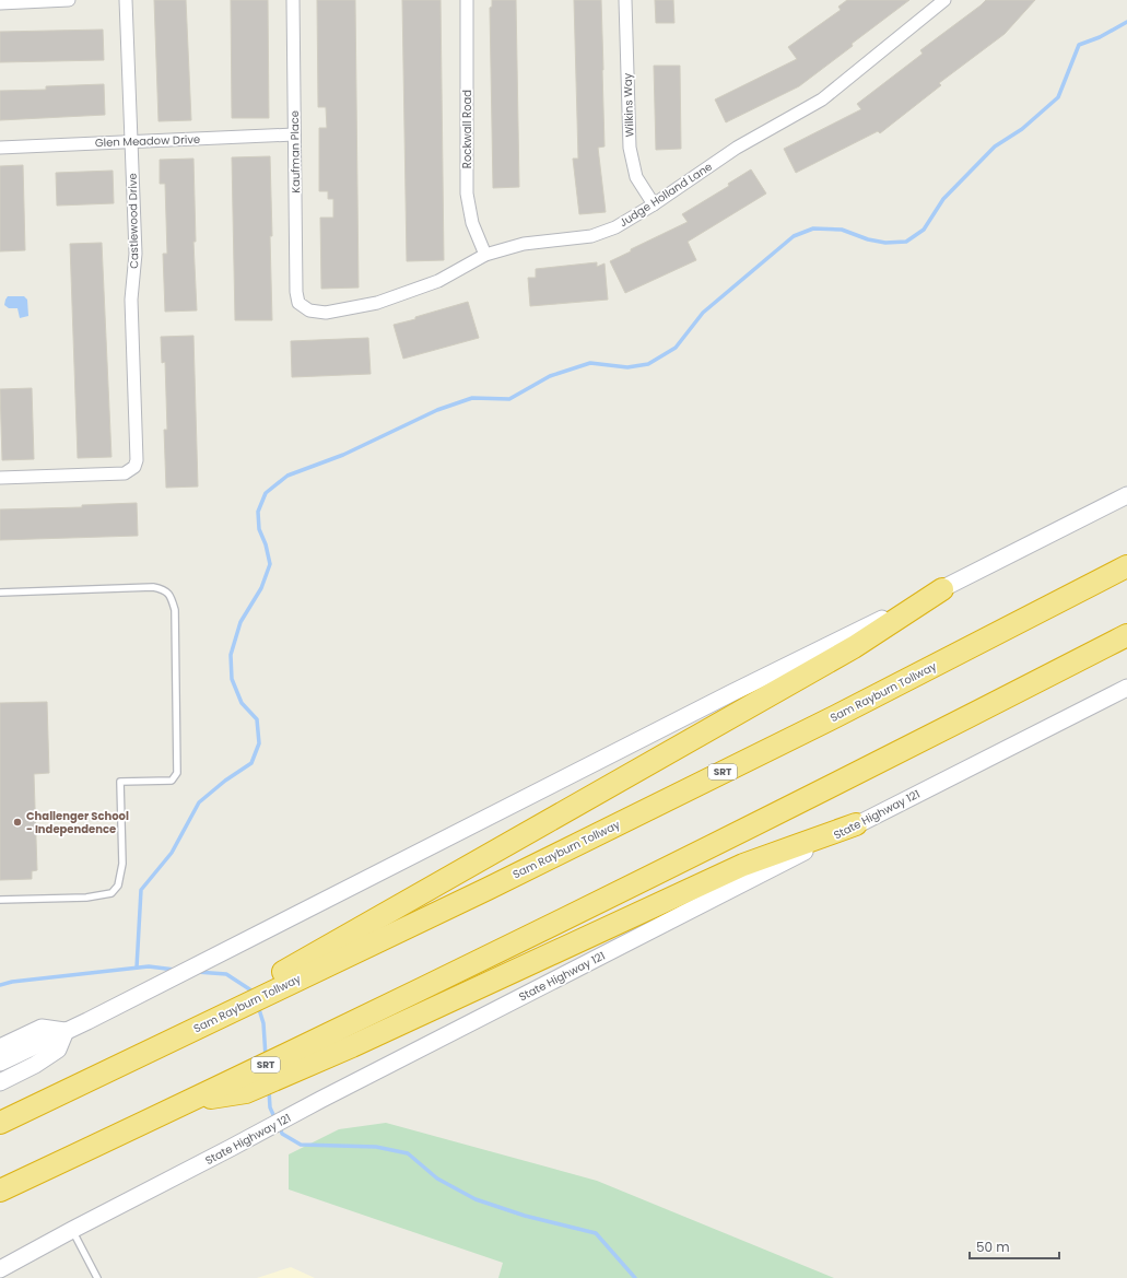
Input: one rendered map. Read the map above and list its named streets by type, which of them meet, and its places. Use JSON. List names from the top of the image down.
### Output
{
  "streets": {
    "highway": ["Sam Rayburn Tollway", "SRT"],
    "main road": ["State Highway 121"],
    "street": [
      "Wilkins Way",
      "Rockwall Road",
      "Glen Meadow Drive",
      "Kaufman Place",
      "Judge Holland Lane",
      "Castlewood Drive"
    ]
  },
  "crossings": [
    ["Wilkins Way", "Judge Holland Lane"],
    ["Rockwall Road", "Judge Holland Lane"],
    ["Glen Meadow Drive", "Kaufman Place"],
    ["Glen Meadow Drive", "Castlewood Drive"],
    ["Kaufman Place", "Judge Holland Lane"]
  ],
  "places": ["Challenger School - Independence"],
  "scale_bar": "50 m"
}
